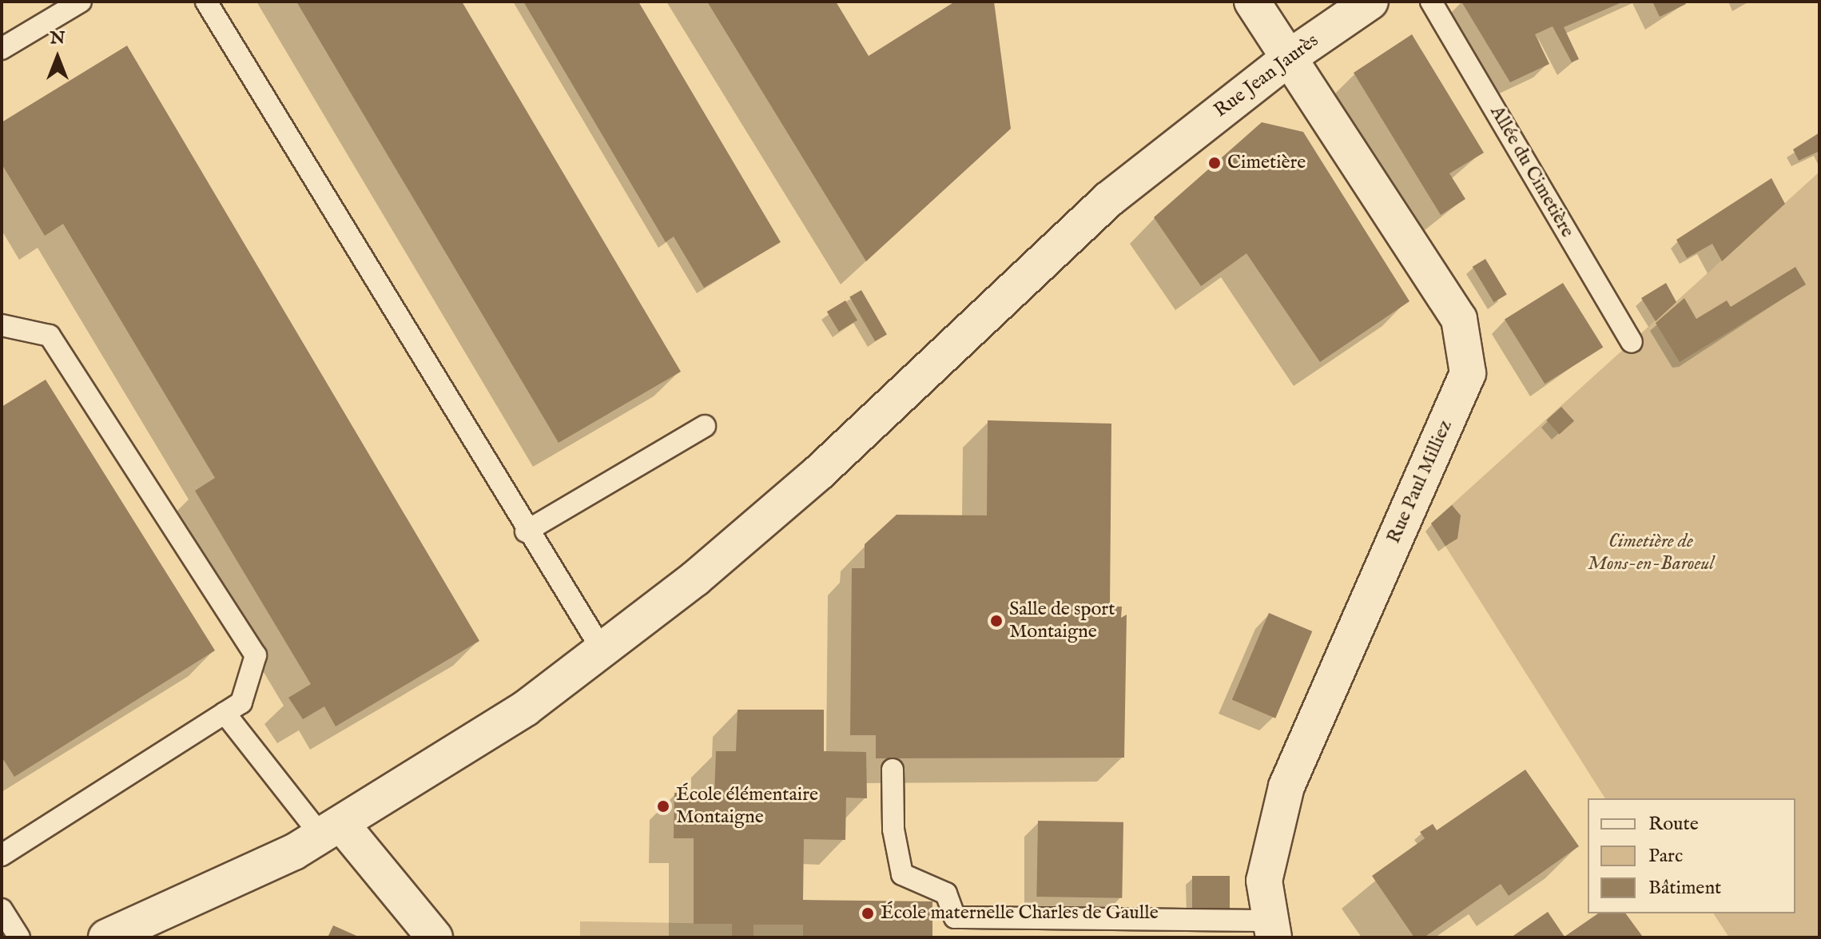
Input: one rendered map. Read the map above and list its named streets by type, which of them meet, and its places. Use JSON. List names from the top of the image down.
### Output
{
  "streets": {
    "street": ["Rue Jean Jaurès", "Rue Paul Milliez"],
    "lane": ["Allée du Cimetière"]
  },
  "crossings": [
    ["Rue Jean Jaurès", "Rue Paul Milliez"]
  ],
  "parks": ["Cimetière de Mons-en-Baroeul"],
  "places": [
    "Cimetière",
    "Salle de sport Montaigne",
    "École élémentaire Montaigne",
    "École maternelle Charles de Gaulle"
  ],
  "legend": ["Route", "Parc", "Bâtiment"],
  "north": "top"
}
